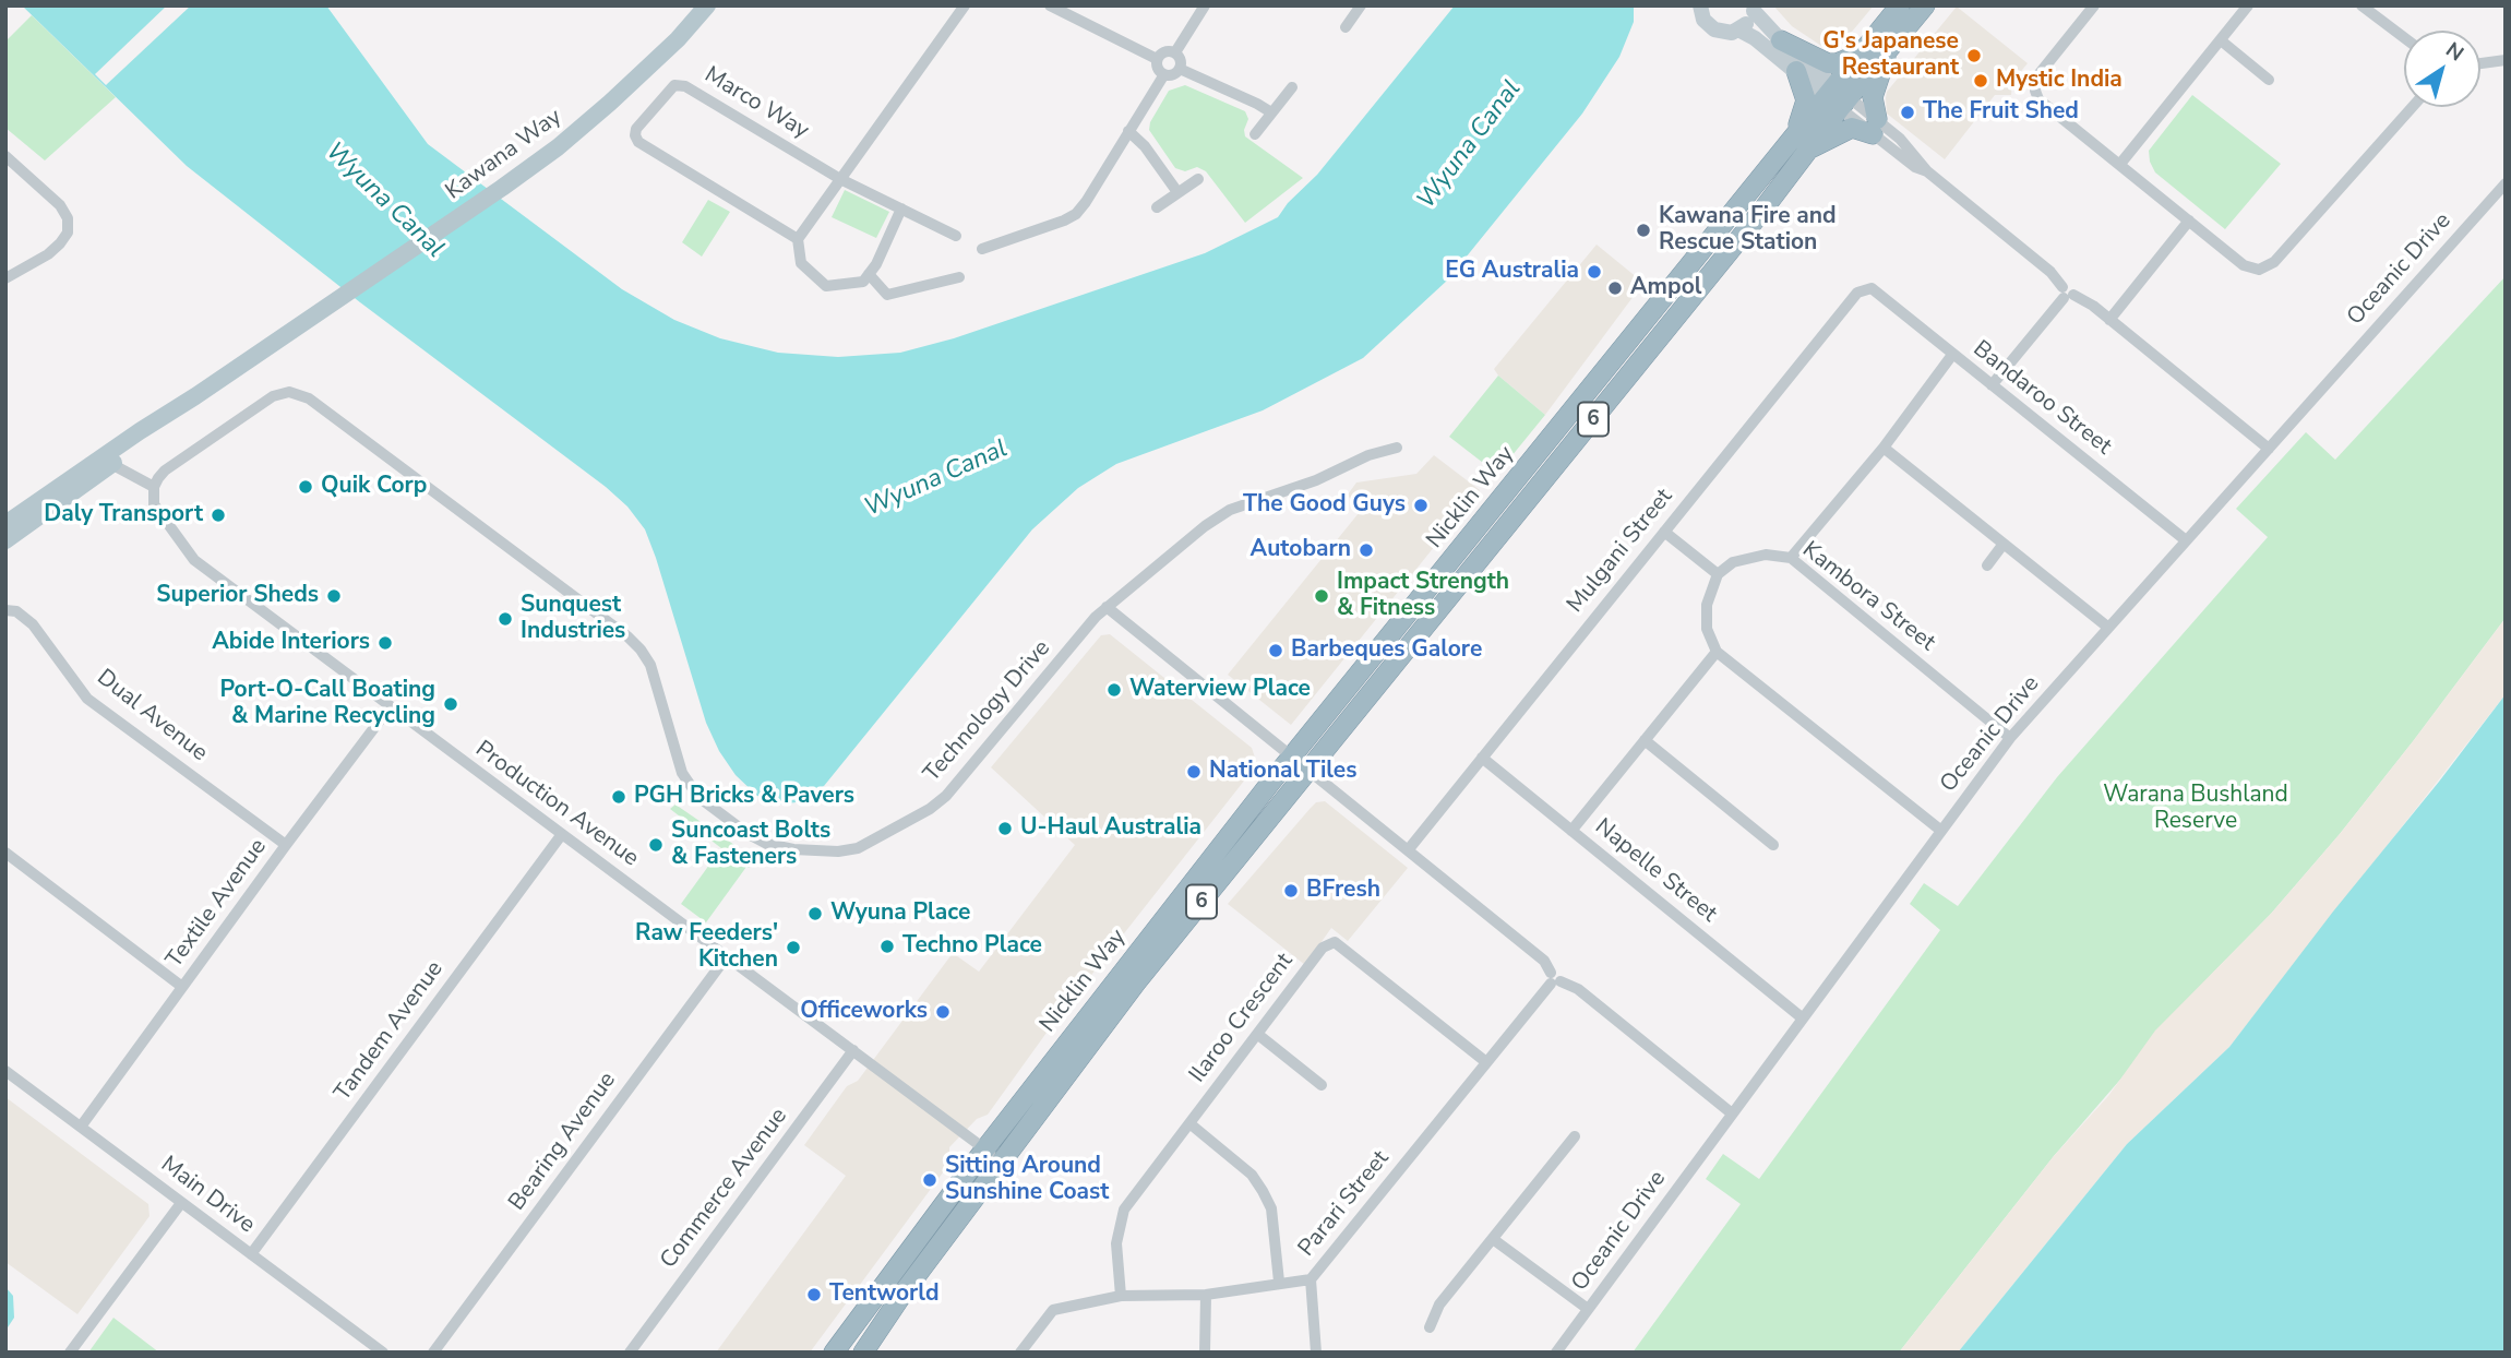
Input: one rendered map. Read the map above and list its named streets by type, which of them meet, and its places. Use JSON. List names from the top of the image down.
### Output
{
  "streets": {
    "highway": ["6", "Nicklin Way"],
    "main road": ["Kawana Way"],
    "street": [
      "Marco Way",
      "Oceanic Drive",
      "Bandaroo Street",
      "Mulgani Street",
      "Kambora Street",
      "Technology Drive",
      "Dual Avenue",
      "Production Avenue",
      "Napelle Street",
      "Textile Avenue",
      "Ilaroo Crescent",
      "Tandem Avenue",
      "Bearing Avenue",
      "Commerce Avenue",
      "Main Drive",
      "Parari Street"
    ]
  },
  "crossings": [
    ["Oceanic Drive", "Bandaroo Street"],
    ["Oceanic Drive", "Kambora Street"],
    ["Oceanic Drive", "Napelle Street"],
    ["Bandaroo Street", "Mulgani Street"],
    ["Nicklin Way", "Production Avenue"],
    ["Mulgani Street", "Napelle Street"],
    ["Technology Drive", "Production Avenue"],
    ["Dual Avenue", "Textile Avenue"],
    ["Production Avenue", "Textile Avenue"],
    ["Production Avenue", "Tandem Avenue"],
    ["Production Avenue", "Bearing Avenue"],
    ["Production Avenue", "Commerce Avenue"],
    ["Textile Avenue", "Main Drive"],
    ["Ilaroo Crescent", "Parari Street"],
    ["Tandem Avenue", "Main Drive"]
  ],
  "water": ["Wyuna Canal"],
  "parks": ["Warana Bushland Reserve"],
  "places": [
    "G's Japanese Restaurant",
    "Mystic India",
    "The Fruit Shed",
    "Kawana Fire and Rescue Station",
    "EG Australia",
    "Ampol",
    "Quik Corp",
    "The Good Guys",
    "Daly Transport",
    "Autobarn",
    "Superior Sheds",
    "Impact Strength & Fitness",
    "Sunquest Industries",
    "Abide Interiors",
    "Barbeques Galore",
    "Waterview Place",
    "Port-O-Call Boating & Marine Recycling",
    "National Tiles",
    "PGH Bricks & Pavers",
    "U-Haul Australia",
    "Suncoast Bolts & Fasteners",
    "BFresh",
    "Wyuna Place",
    "Techno Place",
    "Raw Feeders' Kitchen",
    "Officeworks",
    "Sitting Around Sunshine Coast",
    "Tentworld"
  ],
  "north": "top right"
}
